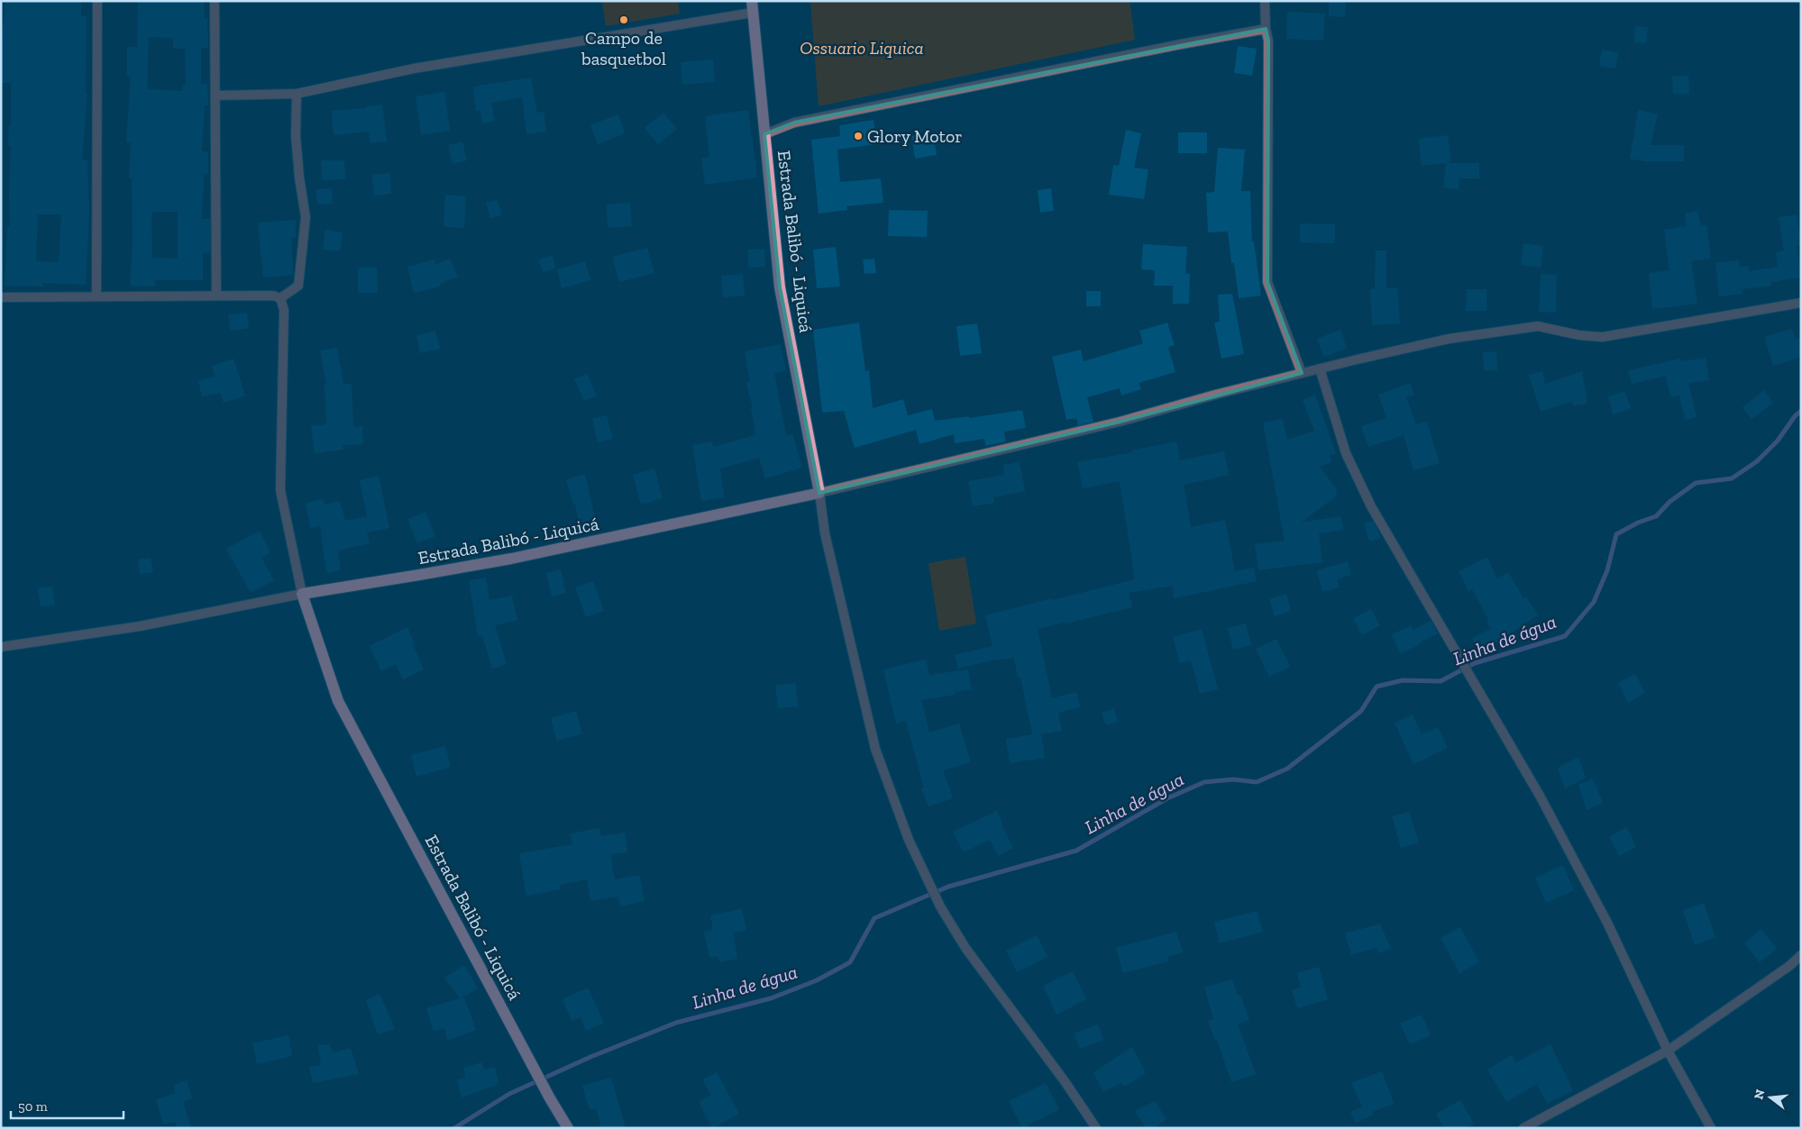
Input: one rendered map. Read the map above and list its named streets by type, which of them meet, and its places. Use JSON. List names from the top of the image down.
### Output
{
  "streets": {
    "main road": ["Estrada Balibó - Liquicá"]
  },
  "water": ["Linha de água"],
  "parks": ["Ossuario Liquica"],
  "places": ["Campo de basquetbol", "Glory Motor"],
  "scale_bar": "50 m",
  "north": "left"
}
